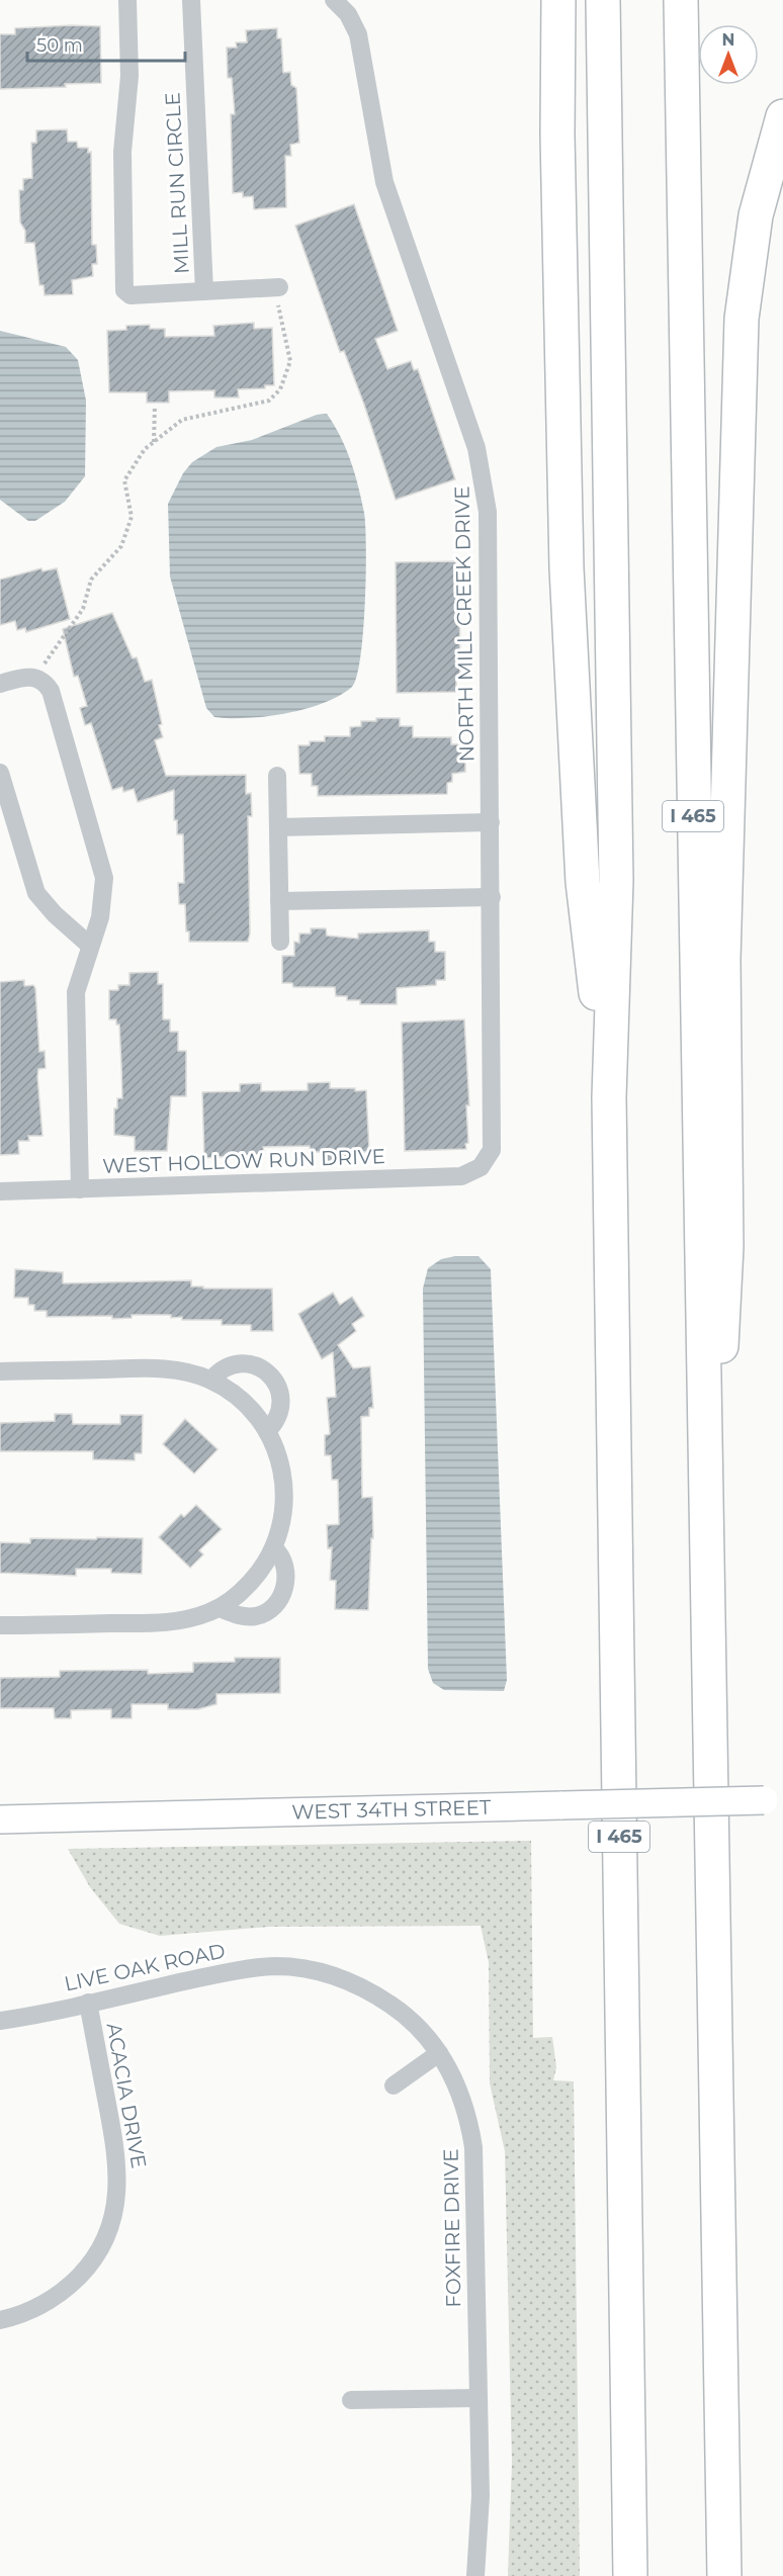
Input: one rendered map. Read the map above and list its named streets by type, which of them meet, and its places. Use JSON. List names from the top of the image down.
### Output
{
  "streets": {
    "highway": ["I 465"],
    "street": [
      "MILL RUN CIRCLE",
      "NORTH MILL CREEK DRIVE",
      "WEST HOLLOW RUN DRIVE",
      "WEST 34TH STREET",
      "LIVE OAK ROAD",
      "ACACIA DRIVE",
      "FOXFIRE DRIVE"
    ]
  },
  "crossings": [
    ["NORTH MILL CREEK DRIVE", "WEST HOLLOW RUN DRIVE"],
    ["LIVE OAK ROAD", "ACACIA DRIVE"],
    ["LIVE OAK ROAD", "FOXFIRE DRIVE"]
  ],
  "scale_bar": "50 m",
  "north": "top"
}
